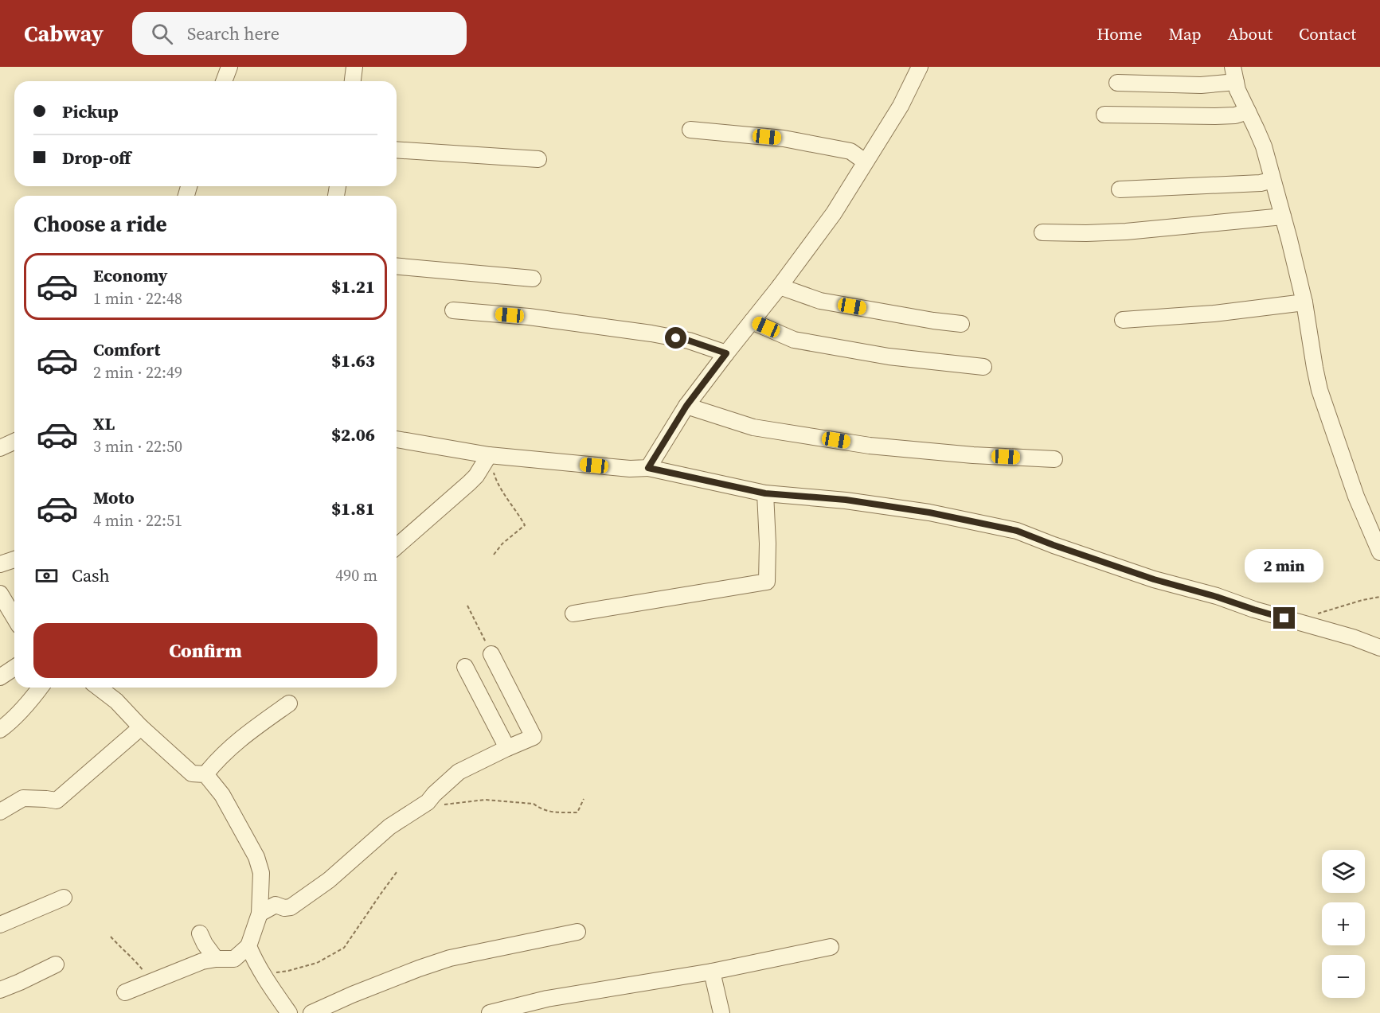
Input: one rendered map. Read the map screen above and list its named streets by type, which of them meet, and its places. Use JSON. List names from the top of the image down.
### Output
{
  "page": {
    "header": "Cabway",
    "search": "Search here",
    "nav": [
      "Home",
      "Map",
      "About",
      "Contact"
    ],
    "banner": ["Pickup", "Drop-off"],
    "heading": "Choose a ride",
    "list": [
      {
        "name": "Economy",
        "note": "1 min · 22:48",
        "value": "$1.21"
      },
      {
        "name": "Comfort",
        "note": "2 min · 22:49",
        "value": "$1.63"
      },
      {
        "name": "XL",
        "note": "3 min · 22:50",
        "value": "$2.06"
      },
      {
        "name": "Moto",
        "note": "4 min · 22:51",
        "value": "$1.81"
      }
    ],
    "bubble": "2 min",
    "pay": ["Cash", "490 m"],
    "buttons": "Confirm",
    "map_buttons": ["+", "−"]
  }
}
